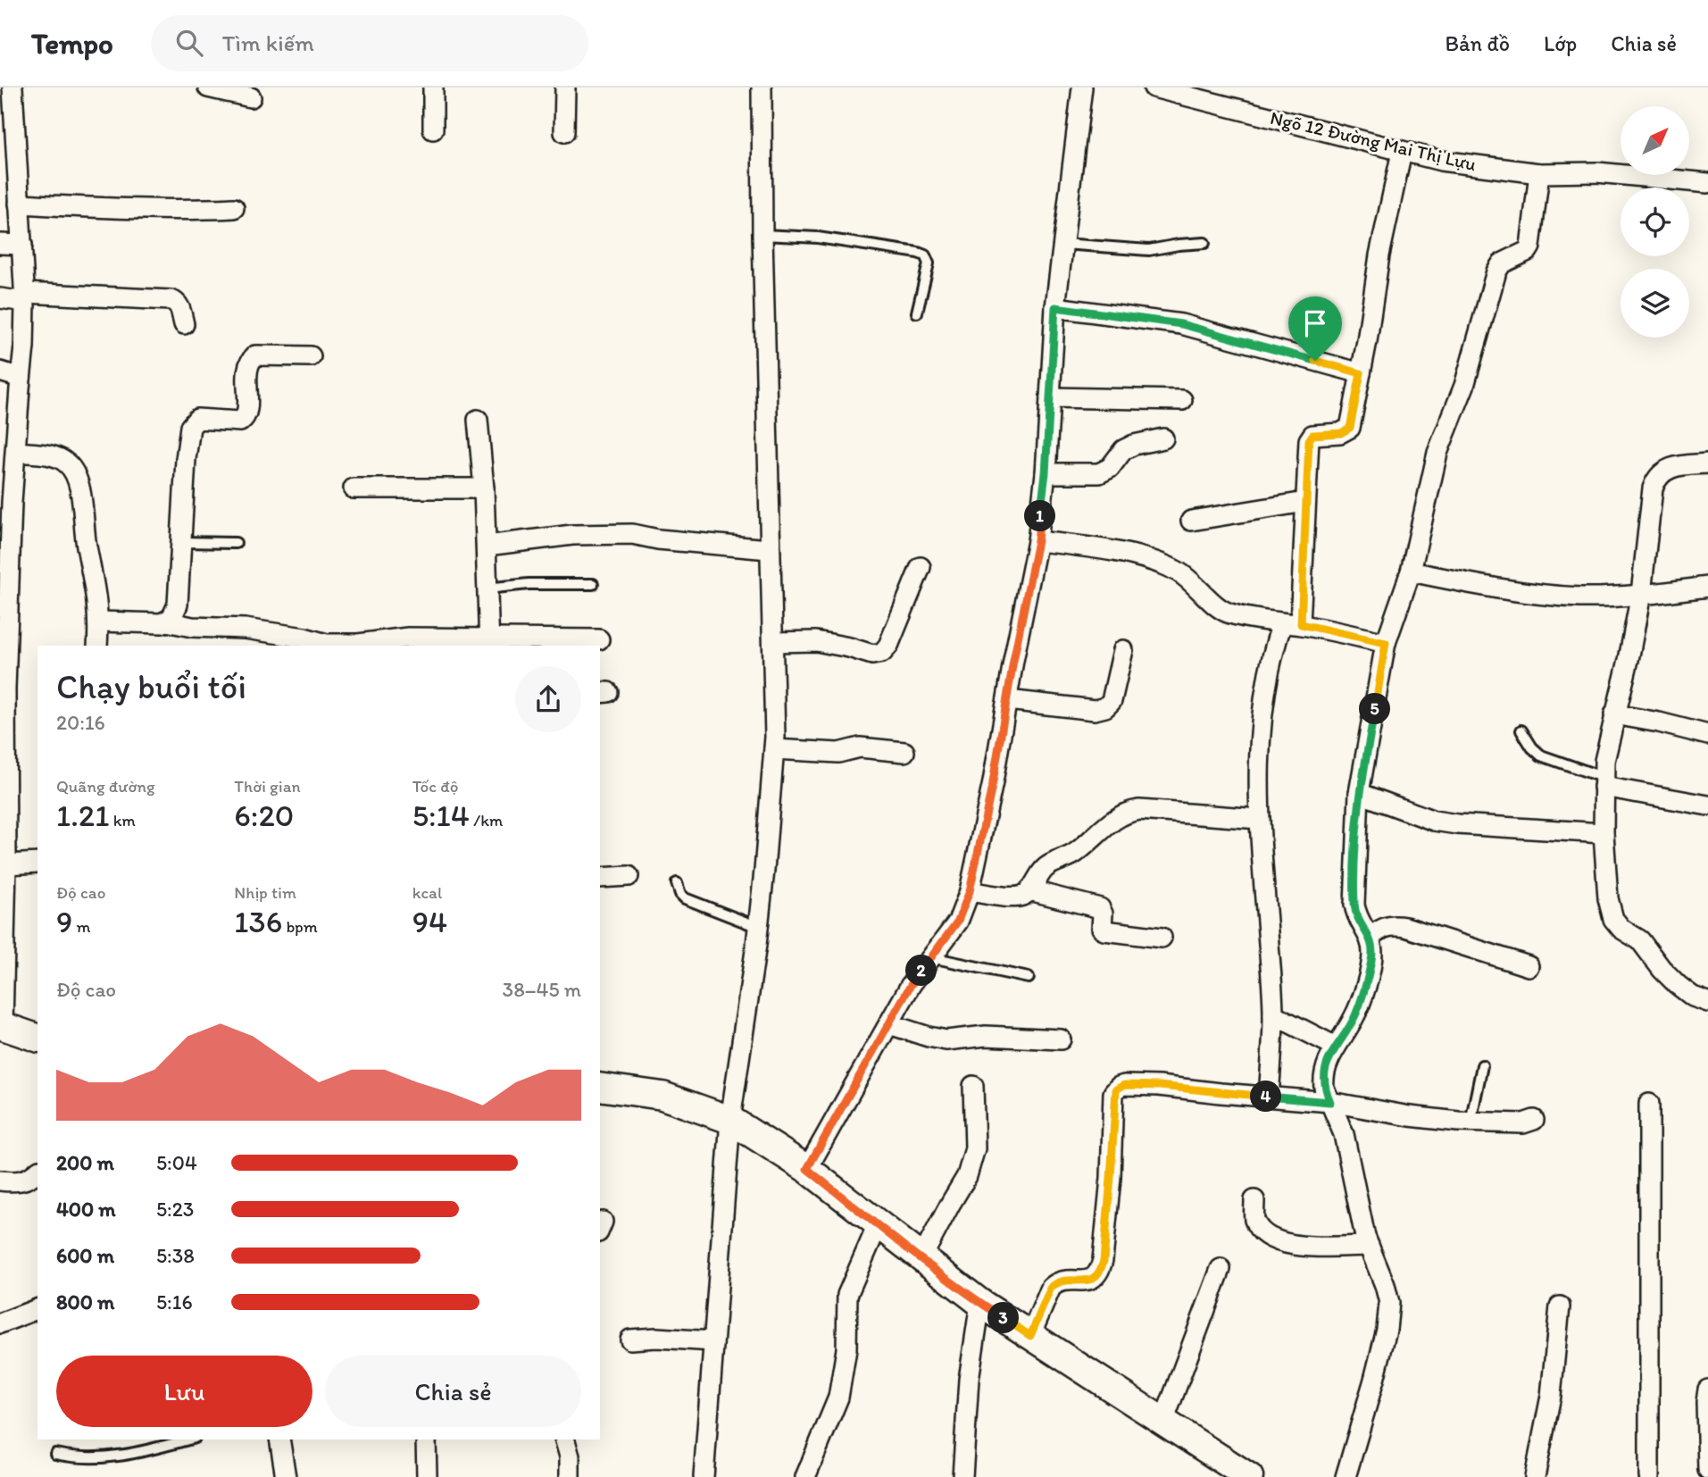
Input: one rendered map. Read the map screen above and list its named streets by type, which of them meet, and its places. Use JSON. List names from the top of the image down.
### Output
{
  "streets": {
    "street": ["Ngõ 12 Đường Mai Thị Lựu"]
  },
  "north": "top right",
  "page": {
    "header": "Tempo",
    "search": "Tìm kiếm",
    "nav": ["Bản đồ", "Lớp", "Chia sẻ"],
    "pins": [
      "1",
      "5",
      "2",
      "4",
      "3"
    ],
    "heading": ["Chạy buổi tối", "20:16"],
    "stats": [
      ["Quãng đường", "1.21 km"],
      ["Thời gian", "6:20"],
      ["Tốc độ", "5:14 /km"],
      ["Độ cao", "9 m"],
      ["Nhịp tim", "136 bpm"],
      ["kcal", "94"]
    ],
    "chart": ["Độ cao", "38–45 m"],
    "list": [
      {
        "name": "200 m",
        "note": "5:04"
      },
      {
        "name": "400 m",
        "note": "5:23"
      },
      {
        "name": "600 m",
        "note": "5:38"
      },
      {
        "name": "800 m",
        "note": "5:16"
      }
    ],
    "buttons": ["Lưu", "Chia sẻ"]
  }
}
